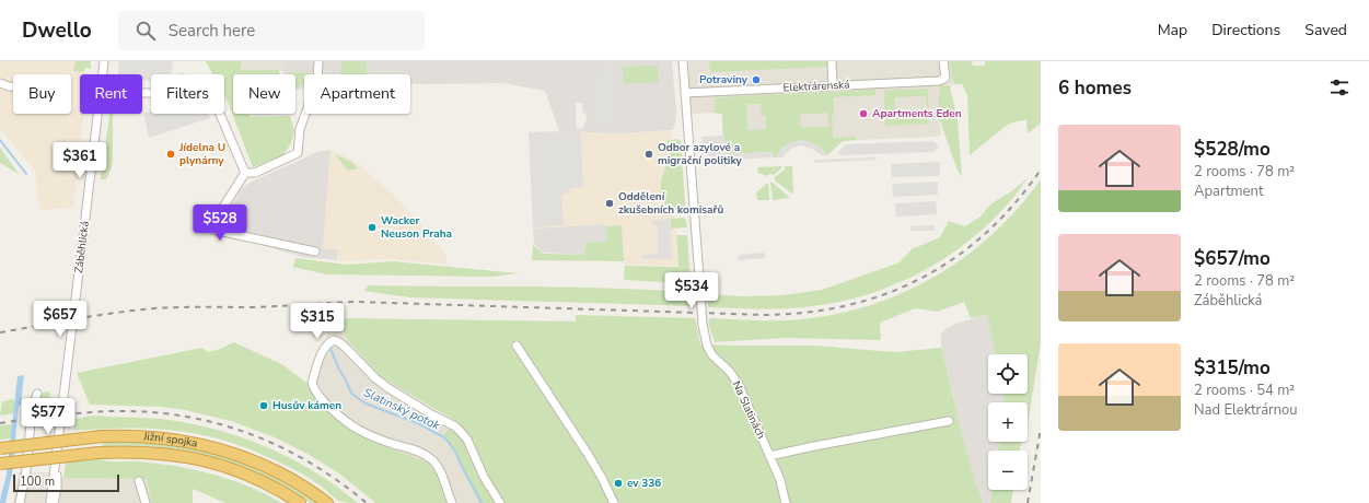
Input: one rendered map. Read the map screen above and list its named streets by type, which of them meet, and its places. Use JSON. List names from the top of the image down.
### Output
{
  "streets": {
    "highway": ["Jižní spojka"],
    "street": ["Elektrárenská", "Záběhlická", "Na Slatinách"]
  },
  "crossings": [
    ["Elektrárenská", "Na Slatinách"]
  ],
  "water": ["Slatinský potok"],
  "places": [
    "Potraviny",
    "Apartments Eden",
    "Jídelna U plynárny",
    "Odbor azylové a migrační politiky",
    "Oddělení zkušebních komisařů",
    "Wacker Neuson Praha",
    "Husův kámen",
    "ev 336"
  ],
  "scale_bar": "100 m",
  "page": {
    "header": "Dwello",
    "search": "Search here",
    "nav": ["Map", "Directions", "Saved"],
    "heading": "6 homes",
    "chip": [
      "Buy",
      "Rent",
      "Filters",
      "New",
      "Apartment"
    ],
    "list": [
      {
        "name": "$528/mo",
        "note": "2 rooms · 78 m² · Apartment"
      },
      {
        "name": "$657/mo",
        "note": "2 rooms · 78 m² · Záběhlická"
      },
      {
        "name": "$315/mo",
        "note": "2 rooms · 54 m² · Nad Elektrárnou"
      }
    ],
    "price": [
      "$361",
      "$528",
      "$534",
      "$657",
      "$315",
      "$577"
    ],
    "map_buttons": ["+", "−"],
    "scale": "100 m"
  }
}
